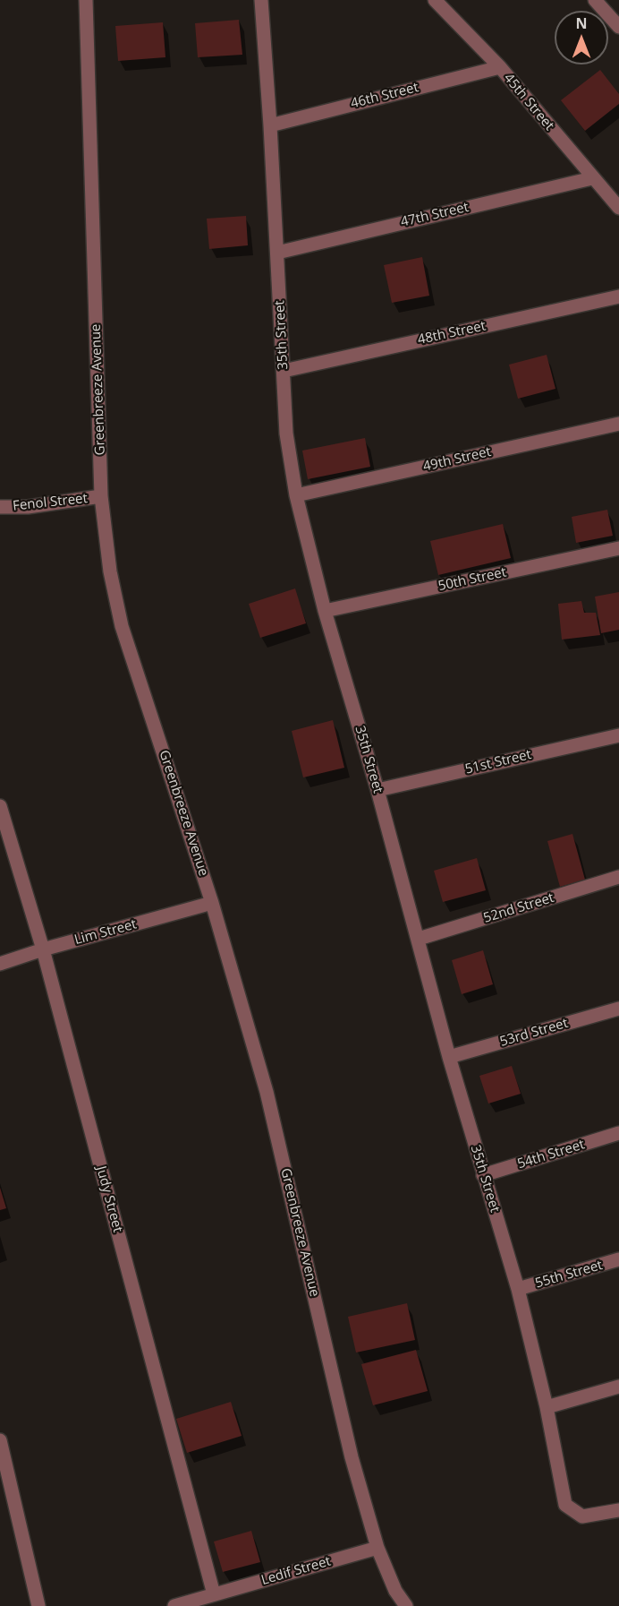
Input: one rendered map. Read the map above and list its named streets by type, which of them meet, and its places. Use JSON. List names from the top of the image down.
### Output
{
  "streets": {
    "street": [
      "46th Street",
      "45th Street",
      "47th Street",
      "48th Street",
      "35th Street",
      "Greenbreeze Avenue",
      "49th Street",
      "Fenol Street",
      "50th Street",
      "51st Street",
      "52nd Street",
      "Lim Street",
      "53rd Street",
      "54th Street",
      "Judy Street",
      "55th Street",
      "Ledif Street"
    ]
  },
  "crossings": [
    ["46th Street", "45th Street"],
    ["46th Street", "35th Street"],
    ["45th Street", "47th Street"],
    ["47th Street", "35th Street"],
    ["48th Street", "35th Street"],
    ["35th Street", "49th Street"],
    ["35th Street", "50th Street"],
    ["35th Street", "51st Street"],
    ["35th Street", "52nd Street"],
    ["35th Street", "53rd Street"],
    ["35th Street", "54th Street"],
    ["35th Street", "55th Street"],
    ["Greenbreeze Avenue", "Fenol Street"],
    ["Greenbreeze Avenue", "Lim Street"],
    ["Greenbreeze Avenue", "Ledif Street"],
    ["Lim Street", "Judy Street"],
    ["Judy Street", "Ledif Street"]
  ],
  "north": "top"
}
